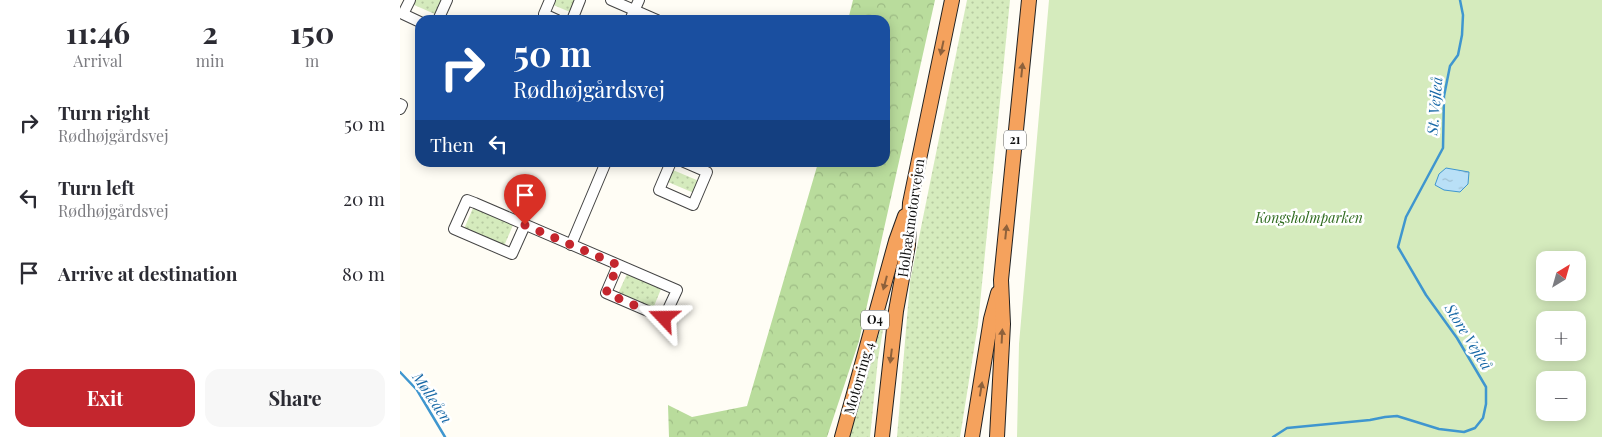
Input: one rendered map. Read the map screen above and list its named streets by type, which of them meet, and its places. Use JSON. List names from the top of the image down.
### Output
{
  "streets": {
    "highway": [
      "21",
      "Holbækmotorvejen",
      "O4",
      "Motorring 4"
    ]
  },
  "crossings": [
    ["Holbækmotorvejen", "Motorring 4"]
  ],
  "water": ["St. Vejleå", "Store Vejleå", "Mølleåen"],
  "parks": ["Kongsholmparken"],
  "north": "top right",
  "page": {
    "eta": [
      "11:46",
      "Arrival",
      "2",
      "min",
      "150",
      "m"
    ],
    "turn": ["50 m", "Rødhøjgårdsvej"],
    "list": [
      {
        "name": "Turn right",
        "note": "Rødhøjgårdsvej",
        "value": "50 m"
      },
      {
        "name": "Turn left",
        "note": "Rødhøjgårdsvej",
        "value": "20 m"
      },
      {
        "name": "Arrive at destination",
        "value": "80 m"
      }
    ],
    "then": "Then",
    "map_buttons": ["+", "−"],
    "buttons": ["Exit", "Share"]
  }
}
